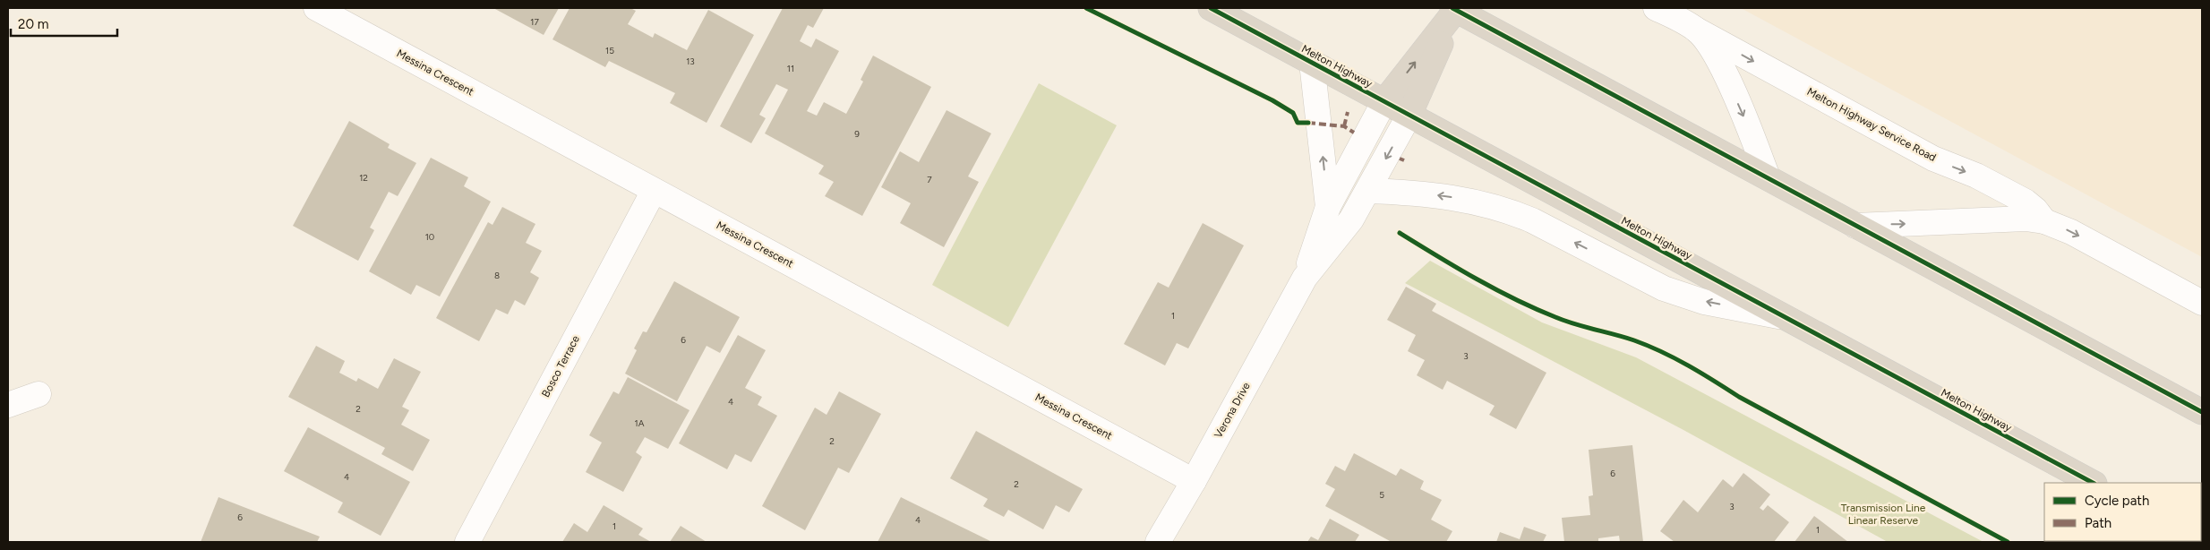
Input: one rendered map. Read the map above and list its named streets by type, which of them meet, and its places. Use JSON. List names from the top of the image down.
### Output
{
  "streets": {
    "highway": ["Melton Highway"],
    "street": [
      "Messina Crescent",
      "Melton Highway Service Road",
      "Bosco Terrace",
      "Verona Drive"
    ]
  },
  "crossings": [
    ["Melton Highway", "Verona Drive"],
    ["Messina Crescent", "Bosco Terrace"],
    ["Messina Crescent", "Verona Drive"]
  ],
  "one_way": ["Melton Highway Service Road"],
  "parks": ["Transmission Line Linear Reserve"],
  "house_numbers": [
    "17",
    "15",
    "13",
    "11",
    "9",
    "12",
    "7",
    "10",
    "8",
    "1",
    "6",
    "3",
    "4",
    "2",
    "1A",
    "2",
    "6",
    "4",
    "2",
    "5",
    "3",
    "6",
    "4",
    "1",
    "1"
  ],
  "legend": ["Cycle path", "Path"],
  "scale_bar": "20 m"
}
